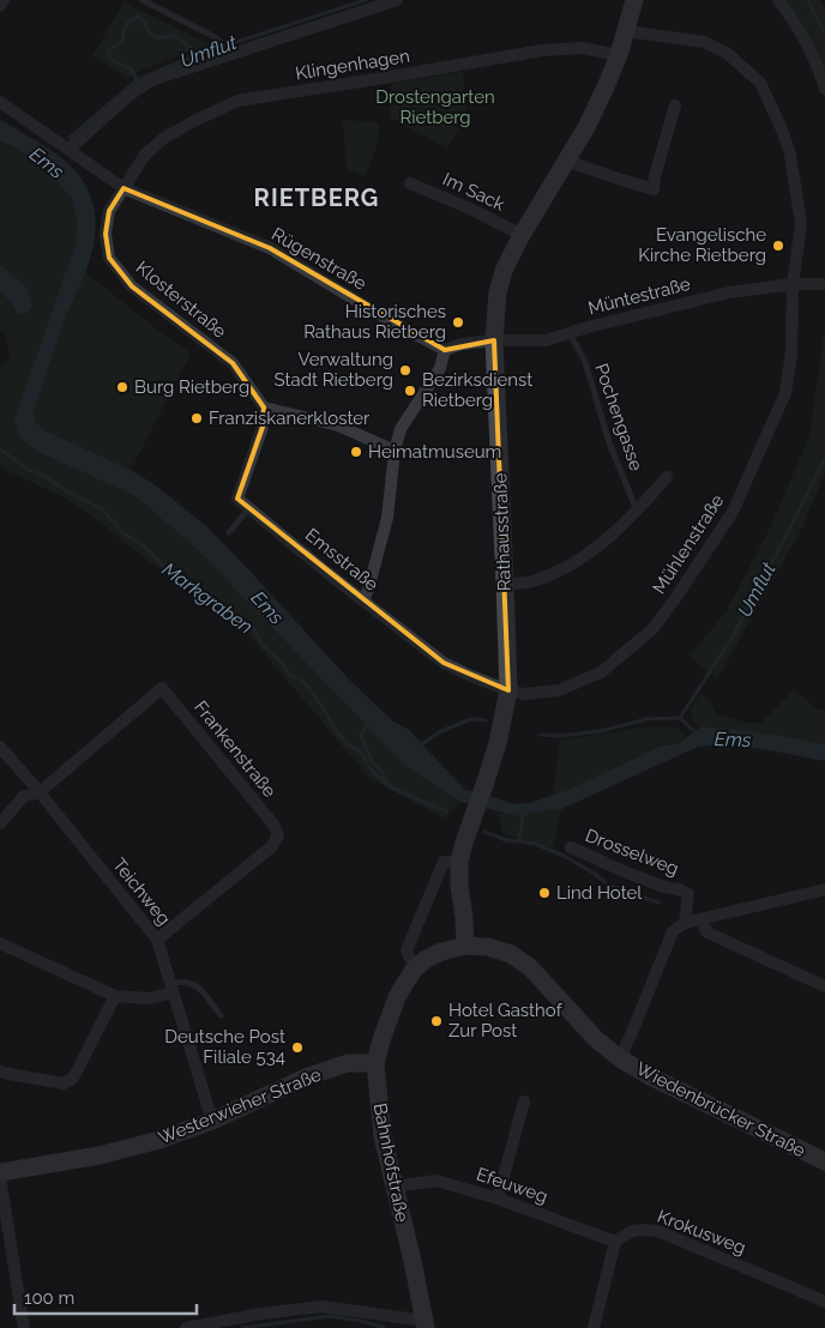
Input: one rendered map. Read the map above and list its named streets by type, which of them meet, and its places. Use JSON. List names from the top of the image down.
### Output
{
  "streets": {
    "main road": [
      "Rathausstraße",
      "Westerwieher Straße",
      "Wiedenbrücker Straße",
      "Bahnhofstraße"
    ],
    "street": [
      "Klingenhagen",
      "Im Sack",
      "Rügenstraße",
      "Müntestraße",
      "Klosterstraße",
      "Mühlenstraße",
      "Emsstraße",
      "Frankenstraße",
      "Drosselweg",
      "Teichweg",
      "Efeuweg",
      "Krokusweg"
    ],
    "lane": ["Pochengasse"]
  },
  "crossings": [
    ["Klingenhagen", "Rügenstraße"],
    ["Klingenhagen", "Klosterstraße"],
    ["Klingenhagen", "Rathausstraße"],
    ["Im Sack", "Rathausstraße"],
    ["Rügenstraße", "Klosterstraße"],
    ["Müntestraße", "Pochengasse"],
    ["Müntestraße", "Rathausstraße"],
    ["Müntestraße", "Mühlenstraße"],
    ["Rathausstraße", "Mühlenstraße"],
    ["Rathausstraße", "Emsstraße"],
    ["Rathausstraße", "Wiedenbrücker Straße"],
    ["Mühlenstraße", "Emsstraße"],
    ["Frankenstraße", "Teichweg"],
    ["Teichweg", "Westerwieher Straße"],
    ["Westerwieher Straße", "Bahnhofstraße"],
    ["Wiedenbrücker Straße", "Bahnhofstraße"],
    ["Bahnhofstraße", "Efeuweg"],
    ["Efeuweg", "Krokusweg"]
  ],
  "districts": ["RIETBERG"],
  "water": ["Umflut", "Ems", "Markgraben"],
  "parks": ["Drostengarten Rietberg"],
  "places": [
    "Evangelische Kirche Rietberg",
    "Historisches Rathaus Rietberg",
    "Verwaltung Stadt Rietberg",
    "Burg Rietberg",
    "Bezirksdienst Rietberg",
    "Franziskanerkloster",
    "Heimatmuseum",
    "Lind Hotel",
    "Hotel Gasthof Zur Post",
    "Deutsche Post Filiale 534"
  ],
  "scale_bar": "100 m"
}
